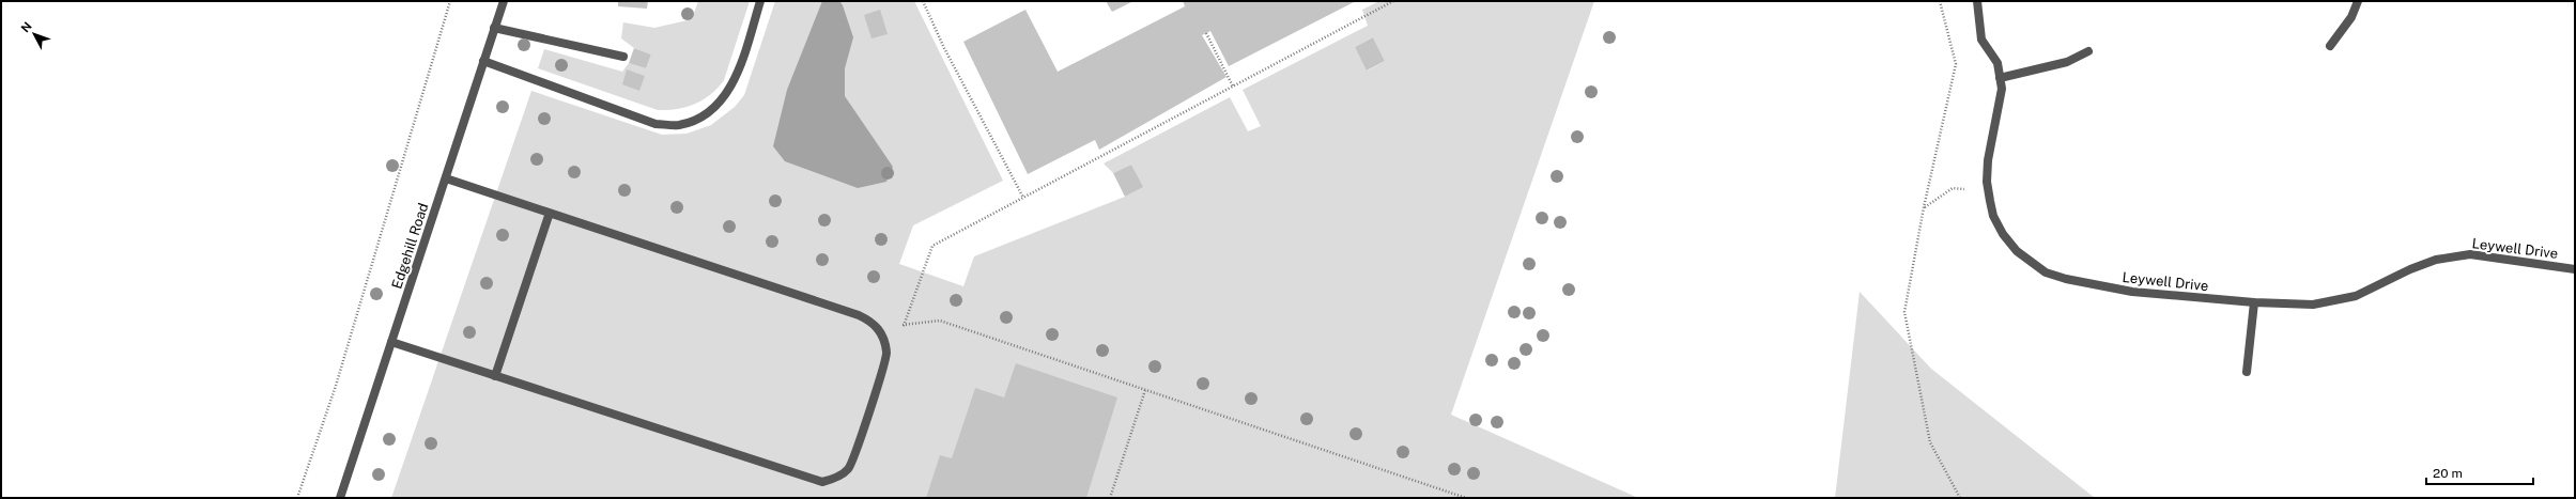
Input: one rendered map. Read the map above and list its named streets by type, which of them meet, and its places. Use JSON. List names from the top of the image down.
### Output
{
  "streets": {
    "street": ["Edgehill Road", "Leywell Drive"]
  },
  "scale_bar": "20 m",
  "north": "top left"
}
